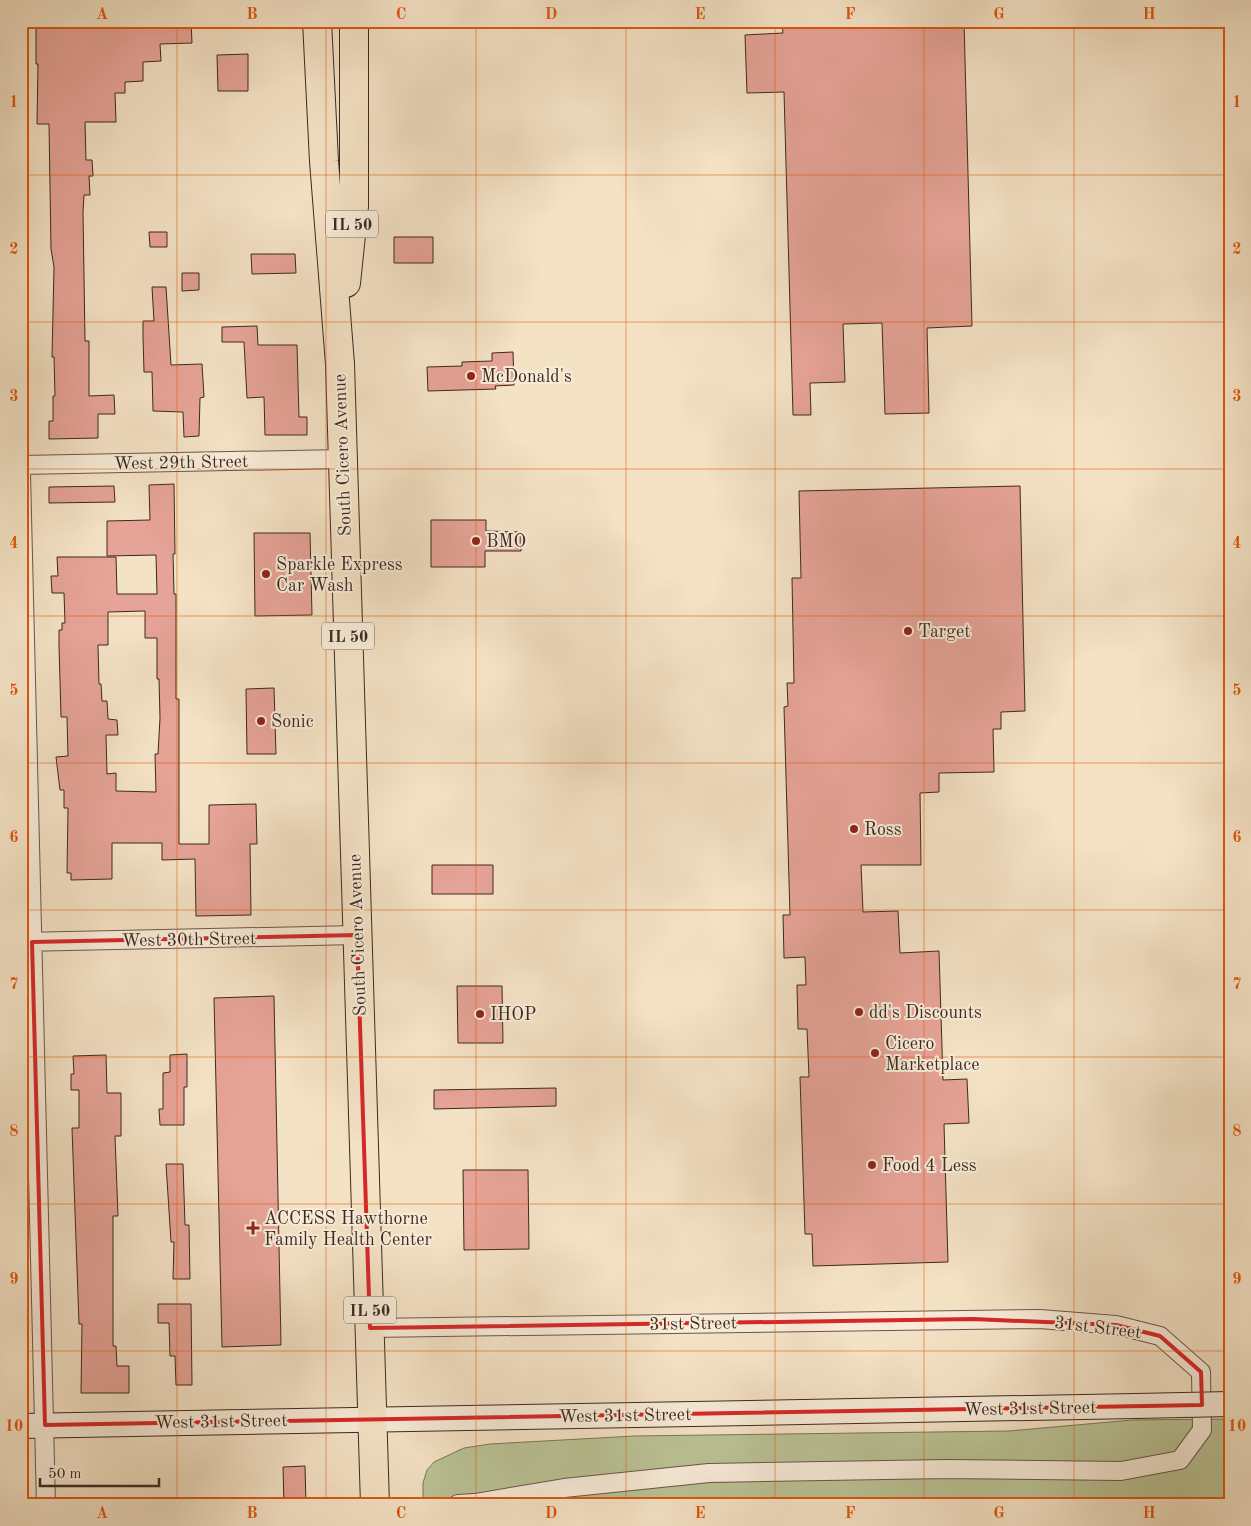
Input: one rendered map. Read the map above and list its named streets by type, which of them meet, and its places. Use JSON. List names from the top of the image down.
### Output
{
  "streets": {
    "main road": ["IL 50", "South Cicero Avenue", "West 31st Street"],
    "street": ["West 29th Street", "West 30th Street", "31st Street"]
  },
  "crossings": [
    ["South Cicero Avenue", "West 29th Street"],
    ["South Cicero Avenue", "West 30th Street"],
    ["South Cicero Avenue", "31st Street"],
    ["South Cicero Avenue", "West 31st Street"]
  ],
  "places": {
    "other": [
      "McDonald's",
      "BMO",
      "Sparkle Express Car Wash",
      "Target",
      "Sonic",
      "Ross",
      "dd's Discounts",
      "IHOP",
      "Cicero Marketplace",
      "Food 4 Less"
    ],
    "health": ["ACCESS Hawthorne Family Health Center"]
  },
  "scale_bar": "50 m",
  "grid": {
    "columns": [
      "A",
      "B",
      "C",
      "D",
      "E",
      "F",
      "G",
      "H"
    ],
    "rows": [
      "1",
      "2",
      "3",
      "4",
      "5",
      "6",
      "7",
      "8",
      "9",
      "10"
    ]
  }
}
